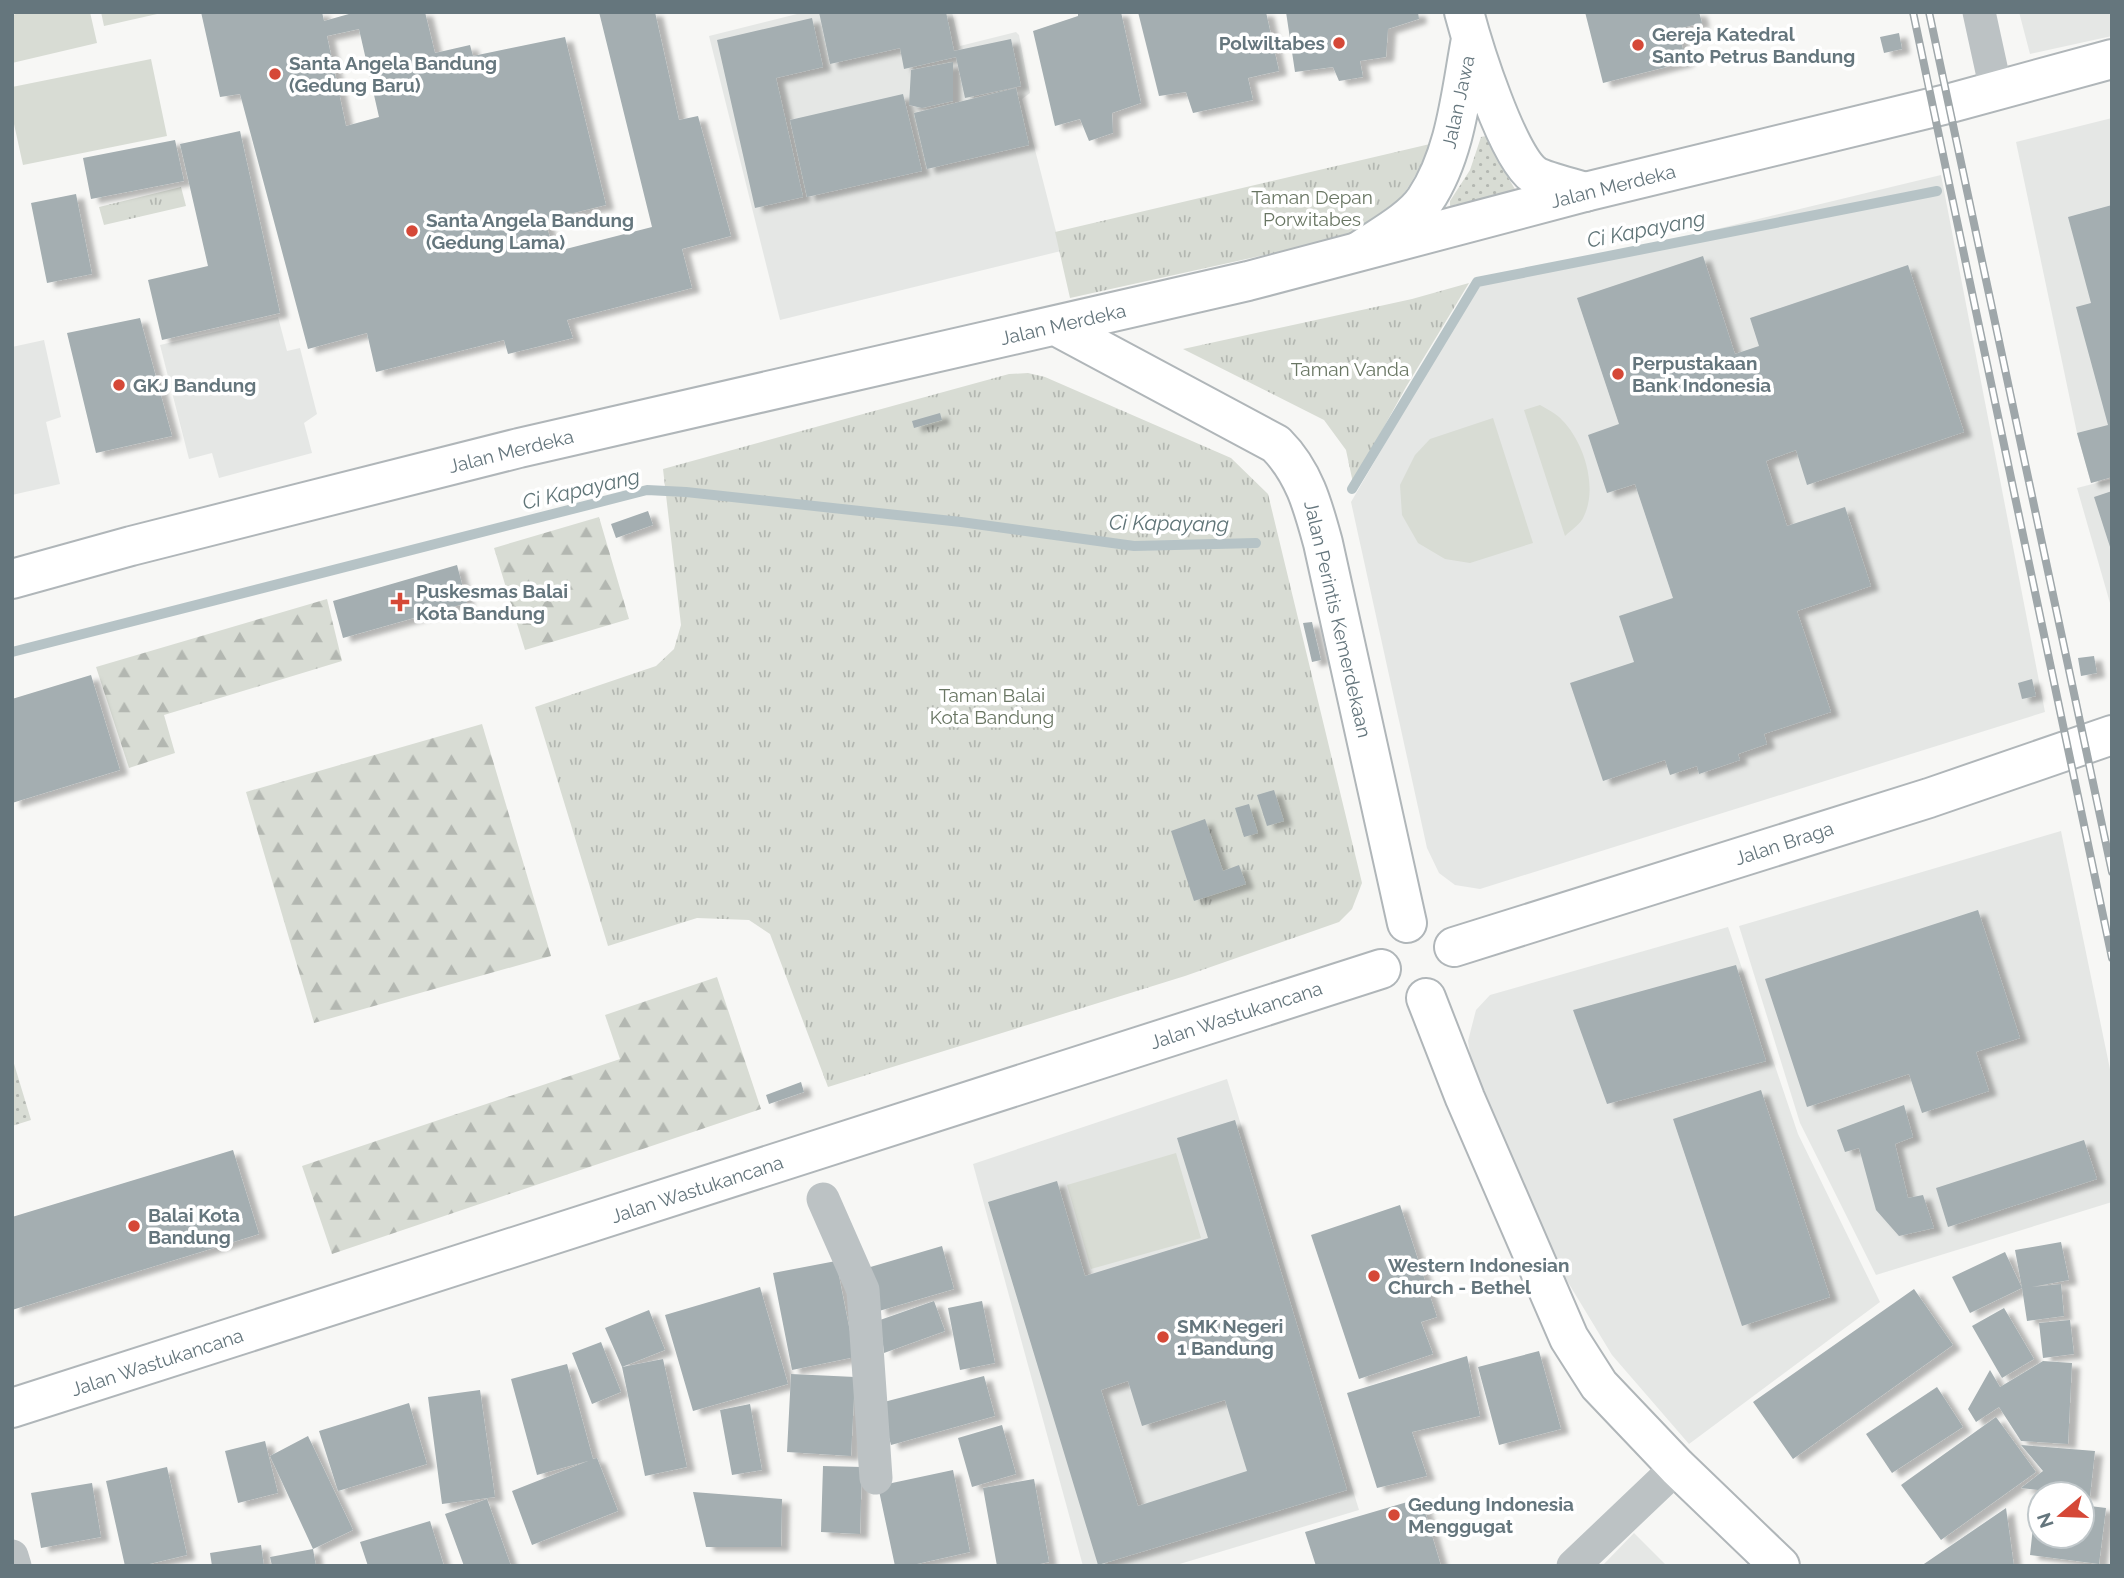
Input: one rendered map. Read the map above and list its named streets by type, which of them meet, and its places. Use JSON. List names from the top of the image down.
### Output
{
  "streets": {
    "main road": [
      "Jalan Jawa",
      "Jalan Merdeka",
      "Jalan Perintis Kemerdekaan",
      "Jalan Braga",
      "Jalan Wastukancana"
    ]
  },
  "crossings": [
    ["Jalan Jawa", "Jalan Merdeka"],
    ["Jalan Merdeka", "Jalan Perintis Kemerdekaan"],
    ["Jalan Perintis Kemerdekaan", "Jalan Braga"],
    ["Jalan Perintis Kemerdekaan", "Jalan Wastukancana"],
    ["Jalan Braga", "Jalan Wastukancana"]
  ],
  "water": ["Ci Kapayang"],
  "parks": ["Taman Depan Porwitabes", "Taman Vanda", "Taman Balai Kota Bandung"],
  "places": {
    "other": [
      "Polwiltabes",
      "Gereja Katedral Santo Petrus Bandung",
      "Santa Angela Bandung (Gedung Baru)",
      "Santa Angela Bandung (Gedung Lama)",
      "Perpustakaan Bank Indonesia",
      "GKJ Bandung",
      "Balai Kota Bandung",
      "Western Indonesian Church - Bethel",
      "SMK Negeri 1 Bandung",
      "Gedung Indonesia Menggugat"
    ],
    "health": ["Puskesmas Balai Kota Bandung"]
  },
  "north": "left"
}
